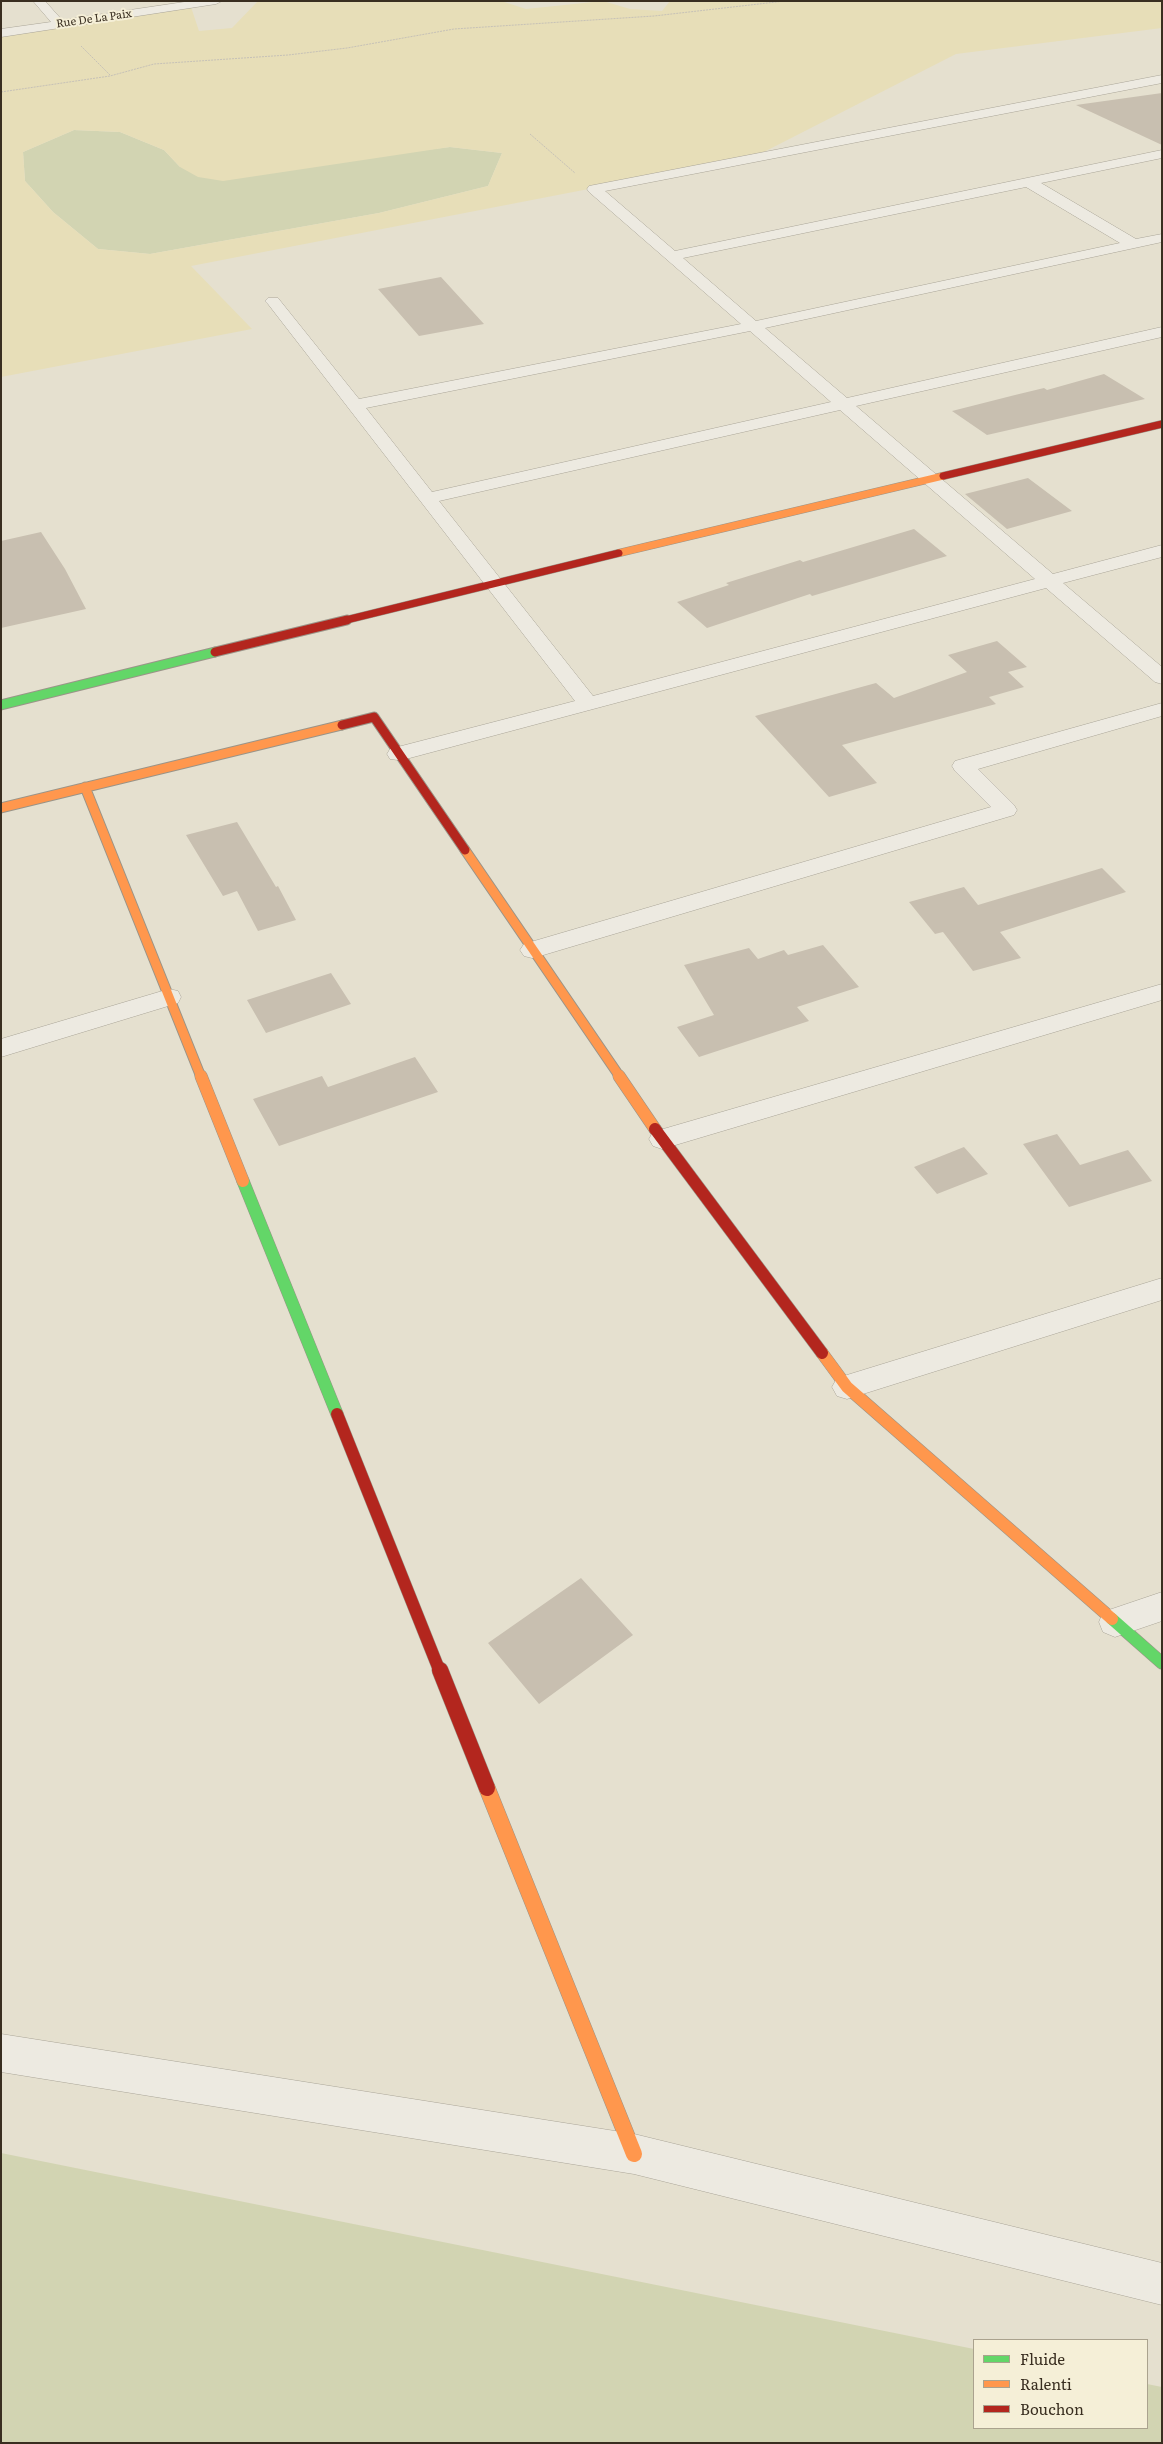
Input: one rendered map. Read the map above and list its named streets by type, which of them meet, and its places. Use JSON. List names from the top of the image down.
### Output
{
  "streets": {
    "street": ["Rue De La Paix"]
  },
  "legend": ["Fluide", "Ralenti", "Bouchon"]
}
